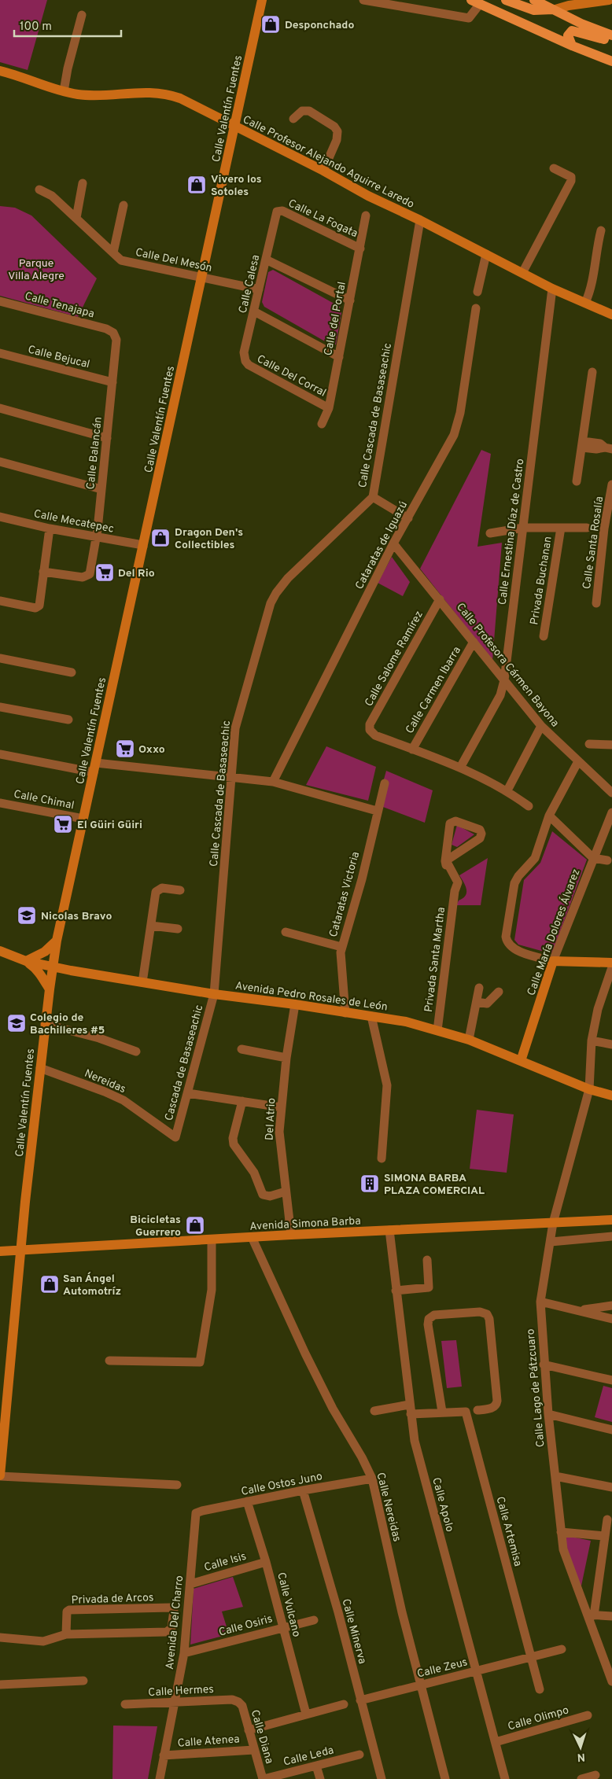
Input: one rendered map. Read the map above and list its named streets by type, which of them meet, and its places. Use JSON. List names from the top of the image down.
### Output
{
  "streets": {
    "street": [
      "Calle Valentín Fuentes",
      "Calle Profesor Alejando Aguirre Laredo",
      "Calle La Fogata",
      "Calle Del Mesón",
      "Calle Calesa",
      "Calle Tenajapa",
      "Calle del Portal",
      "Calle Bejucal",
      "Calle Del Corral",
      "Calle Cascada de Basaseachic",
      "Calle Balancán",
      "Calle Mecatepec",
      "Calle Ernestina Díaz de Castro",
      "Calle Santa Rosalía",
      "Cataratas de Iguazú",
      "Privada Buchanan",
      "Calle Salome Ramírez",
      "Calle Profesora Cármen Bayona",
      "Calle Carmen Ibarra",
      "Calle Chimal",
      "Cataratas Victoria",
      "Calle María Dolores Álvarez",
      "Privada Santa Martha",
      "Avenida Pedro Rosales de León",
      "Cascada de Basaseachic",
      "Nereidas",
      "Del Atrio",
      "Avenida Simona Barba",
      "Calle Lago de Pátzcuaro",
      "Calle Ostos Juno",
      "Calle Apolo",
      "Calle Nereidas",
      "Calle Artemisa",
      "Calle Isis",
      "Privada de Arcos",
      "Calle Vulcano",
      "Avenida Del Charro",
      "Calle Osiris",
      "Calle Minerva",
      "Calle Zeus",
      "Calle Hermes",
      "Calle Olimpo",
      "Calle Diana",
      "Calle Atenea",
      "Calle Leda"
    ]
  },
  "crossings": [
    ["Calle Valentín Fuentes", "Calle Profesor Alejando Aguirre Laredo"],
    ["Calle Valentín Fuentes", "Calle Del Mesón"],
    ["Calle Valentín Fuentes", "Calle Mecatepec"],
    ["Calle Valentín Fuentes", "Calle Chimal"],
    ["Calle Valentín Fuentes", "Avenida Pedro Rosales de León"],
    ["Calle Valentín Fuentes", "Nereidas"],
    ["Calle Valentín Fuentes", "Avenida Simona Barba"],
    ["Calle Profesor Alejando Aguirre Laredo", "Calle Cascada de Basaseachic"],
    ["Calle Profesor Alejando Aguirre Laredo", "Calle Ernestina Díaz de Castro"],
    ["Calle La Fogata", "Calle Calesa"],
    ["Calle La Fogata", "Calle del Portal"],
    ["Calle Del Mesón", "Calle Calesa"],
    ["Calle Calesa", "Calle Del Corral"],
    ["Calle Tenajapa", "Calle Balancán"],
    ["Calle del Portal", "Calle Del Corral"],
    ["Calle Bejucal", "Calle Balancán"],
    ["Calle Cascada de Basaseachic", "Avenida Pedro Rosales de León"],
    ["Calle Cascada de Basaseachic", "Cascada de Basaseachic"],
    ["Calle Balancán", "Calle Mecatepec"],
    ["Calle Ernestina Díaz de Castro", "Calle Profesora Cármen Bayona"],
    ["Cataratas de Iguazú", "Calle Profesora Cármen Bayona"],
    ["Calle Salome Ramírez", "Calle Profesora Cármen Bayona"],
    ["Calle Salome Ramírez", "Calle Carmen Ibarra"],
    ["Calle Profesora Cármen Bayona", "Calle Carmen Ibarra"],
    ["Cataratas Victoria", "Avenida Pedro Rosales de León"],
    ["Calle María Dolores Álvarez", "Avenida Pedro Rosales de León"],
    ["Privada Santa Martha", "Avenida Pedro Rosales de León"],
    ["Avenida Pedro Rosales de León", "Cascada de Basaseachic"],
    ["Avenida Pedro Rosales de León", "Del Atrio"],
    ["Avenida Pedro Rosales de León", "Calle Lago de Pátzcuaro"],
    ["Cascada de Basaseachic", "Nereidas"],
    ["Del Atrio", "Avenida Simona Barba"],
    ["Avenida Simona Barba", "Calle Lago de Pátzcuaro"],
    ["Avenida Simona Barba", "Calle Apolo"],
    ["Avenida Simona Barba", "Calle Nereidas"],
    ["Calle Ostos Juno", "Calle Nereidas"],
    ["Calle Ostos Juno", "Calle Vulcano"],
    ["Calle Ostos Juno", "Avenida Del Charro"],
    ["Calle Ostos Juno", "Calle Minerva"],
    ["Calle Apolo", "Calle Zeus"],
    ["Calle Apolo", "Calle Olimpo"],
    ["Calle Nereidas", "Calle Zeus"],
    ["Calle Artemisa", "Calle Zeus"],
    ["Calle Isis", "Calle Vulcano"],
    ["Calle Isis", "Avenida Del Charro"],
    ["Calle Vulcano", "Calle Osiris"],
    ["Avenida Del Charro", "Calle Osiris"],
    ["Avenida Del Charro", "Calle Hermes"],
    ["Avenida Del Charro", "Calle Atenea"],
    ["Calle Minerva", "Calle Zeus"],
    ["Calle Hermes", "Calle Diana"],
    ["Calle Diana", "Calle Atenea"],
    ["Calle Diana", "Calle Leda"]
  ],
  "parks": ["Parque Villa Alegre"],
  "places": {
    "shop": [
      "Desponchado",
      "Vivero los Sotoles",
      "Dragon Den's Collectibles",
      "Bicicletas Guerrero",
      "San Ángel Automotríz"
    ],
    "supermarket": ["Del Rio", "Oxxo", "El Güiri Güiri"],
    "school or university": ["Nicolas Bravo", "Colegio de Bachilleres #5"],
    "building": ["SIMONA BARBA PLAZA COMERCIAL"]
  },
  "scale_bar": "100 m",
  "north": "bottom"
}
